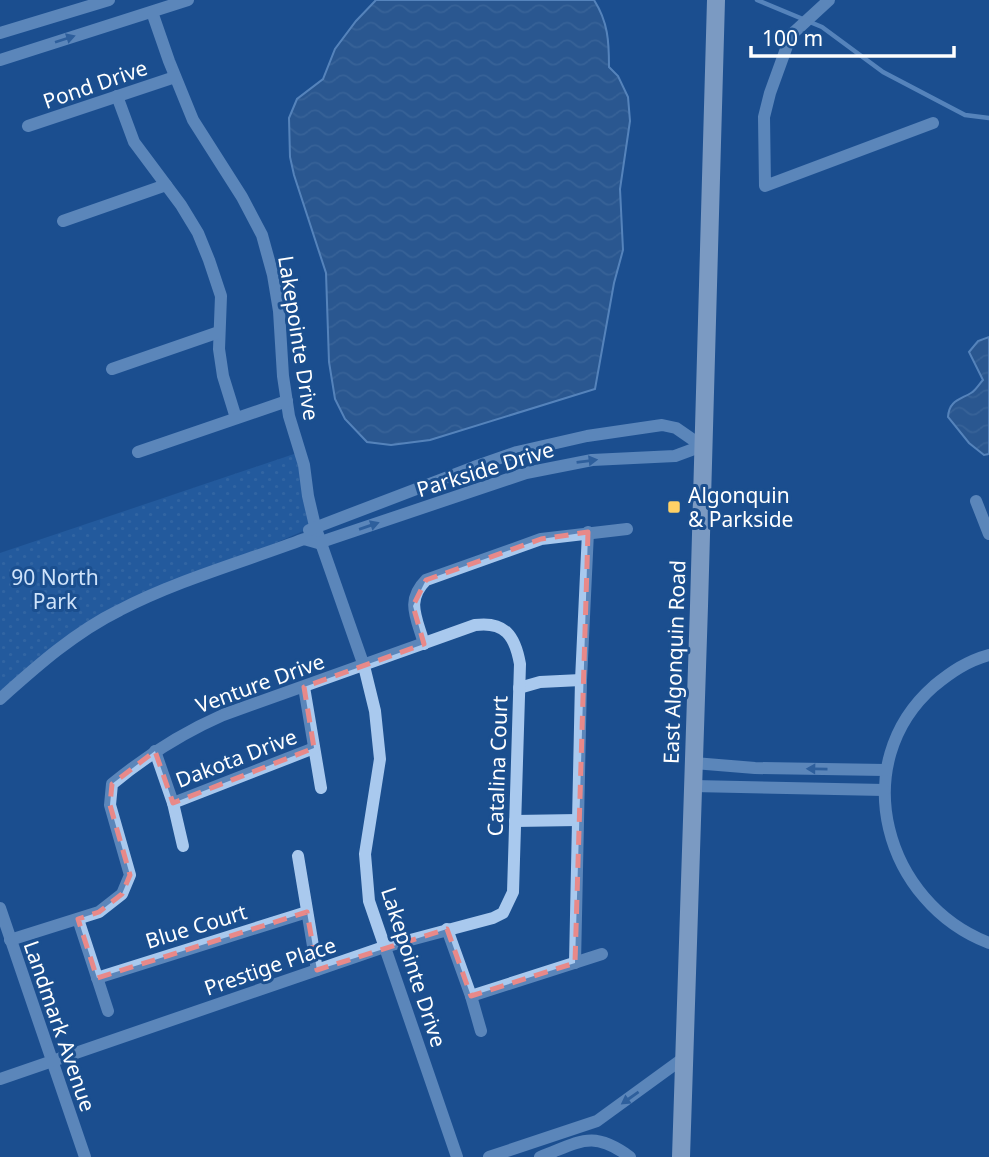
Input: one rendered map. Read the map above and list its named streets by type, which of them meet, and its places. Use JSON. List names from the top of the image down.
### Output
{
  "streets": {
    "main road": ["East Algonquin Road"],
    "street": [
      "Pond Drive",
      "Lakepointe Drive",
      "Parkside Drive",
      "Venture Drive",
      "Dakota Drive",
      "Catalina Court",
      "Blue Court",
      "Prestige Place",
      "Landmark Avenue"
    ]
  },
  "crossings": [
    ["Pond Drive", "Lakepointe Drive"],
    ["Lakepointe Drive", "Parkside Drive"],
    ["Lakepointe Drive", "Venture Drive"],
    ["Lakepointe Drive", "Prestige Place"],
    ["Parkside Drive", "East Algonquin Road"],
    ["Venture Drive", "Dakota Drive"],
    ["Venture Drive", "Catalina Court"],
    ["Venture Drive", "Landmark Avenue"],
    ["Catalina Court", "Prestige Place"],
    ["Prestige Place", "Landmark Avenue"]
  ],
  "parks": ["90 North Park"],
  "places": {
    "transit": ["Algonquin & Parkside"]
  },
  "scale_bar": "100 m"
}
